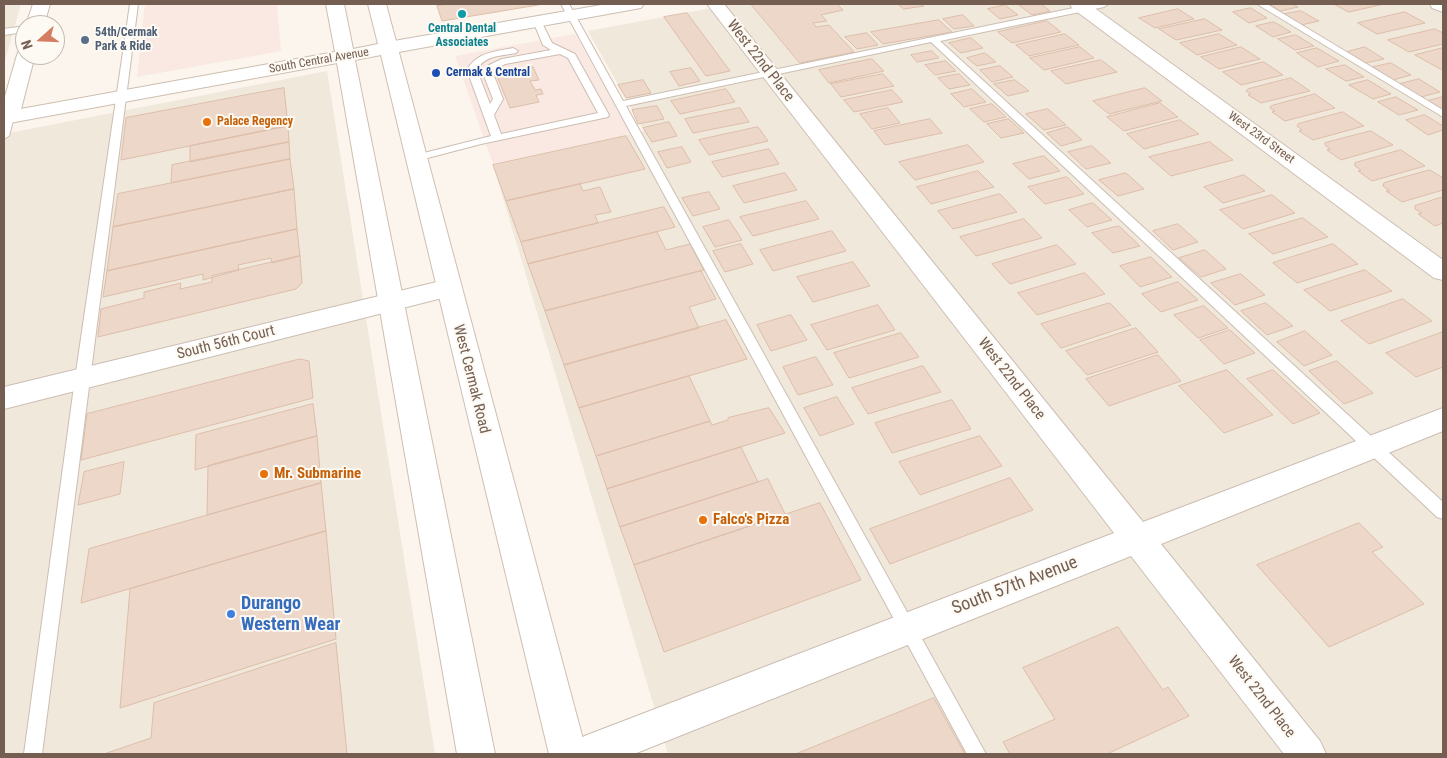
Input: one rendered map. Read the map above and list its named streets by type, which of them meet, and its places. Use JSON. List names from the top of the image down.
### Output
{
  "streets": {
    "street": [
      "South Central Avenue",
      "West 22nd Place",
      "West 23rd Street",
      "South 56th Court",
      "West Cermak Road",
      "South 57th Avenue"
    ]
  },
  "crossings": [
    ["South Central Avenue", "West Cermak Road"],
    ["West 22nd Place", "South 57th Avenue"],
    ["South 56th Court", "West Cermak Road"]
  ],
  "places": [
    "Central Dental Associates",
    "54th/Cermak Park & Ride",
    "Cermak & Central",
    "Palace Regency",
    "Mr. Submarine",
    "Falco's Pizza",
    "Durango Western Wear"
  ],
  "north": "left"
}
